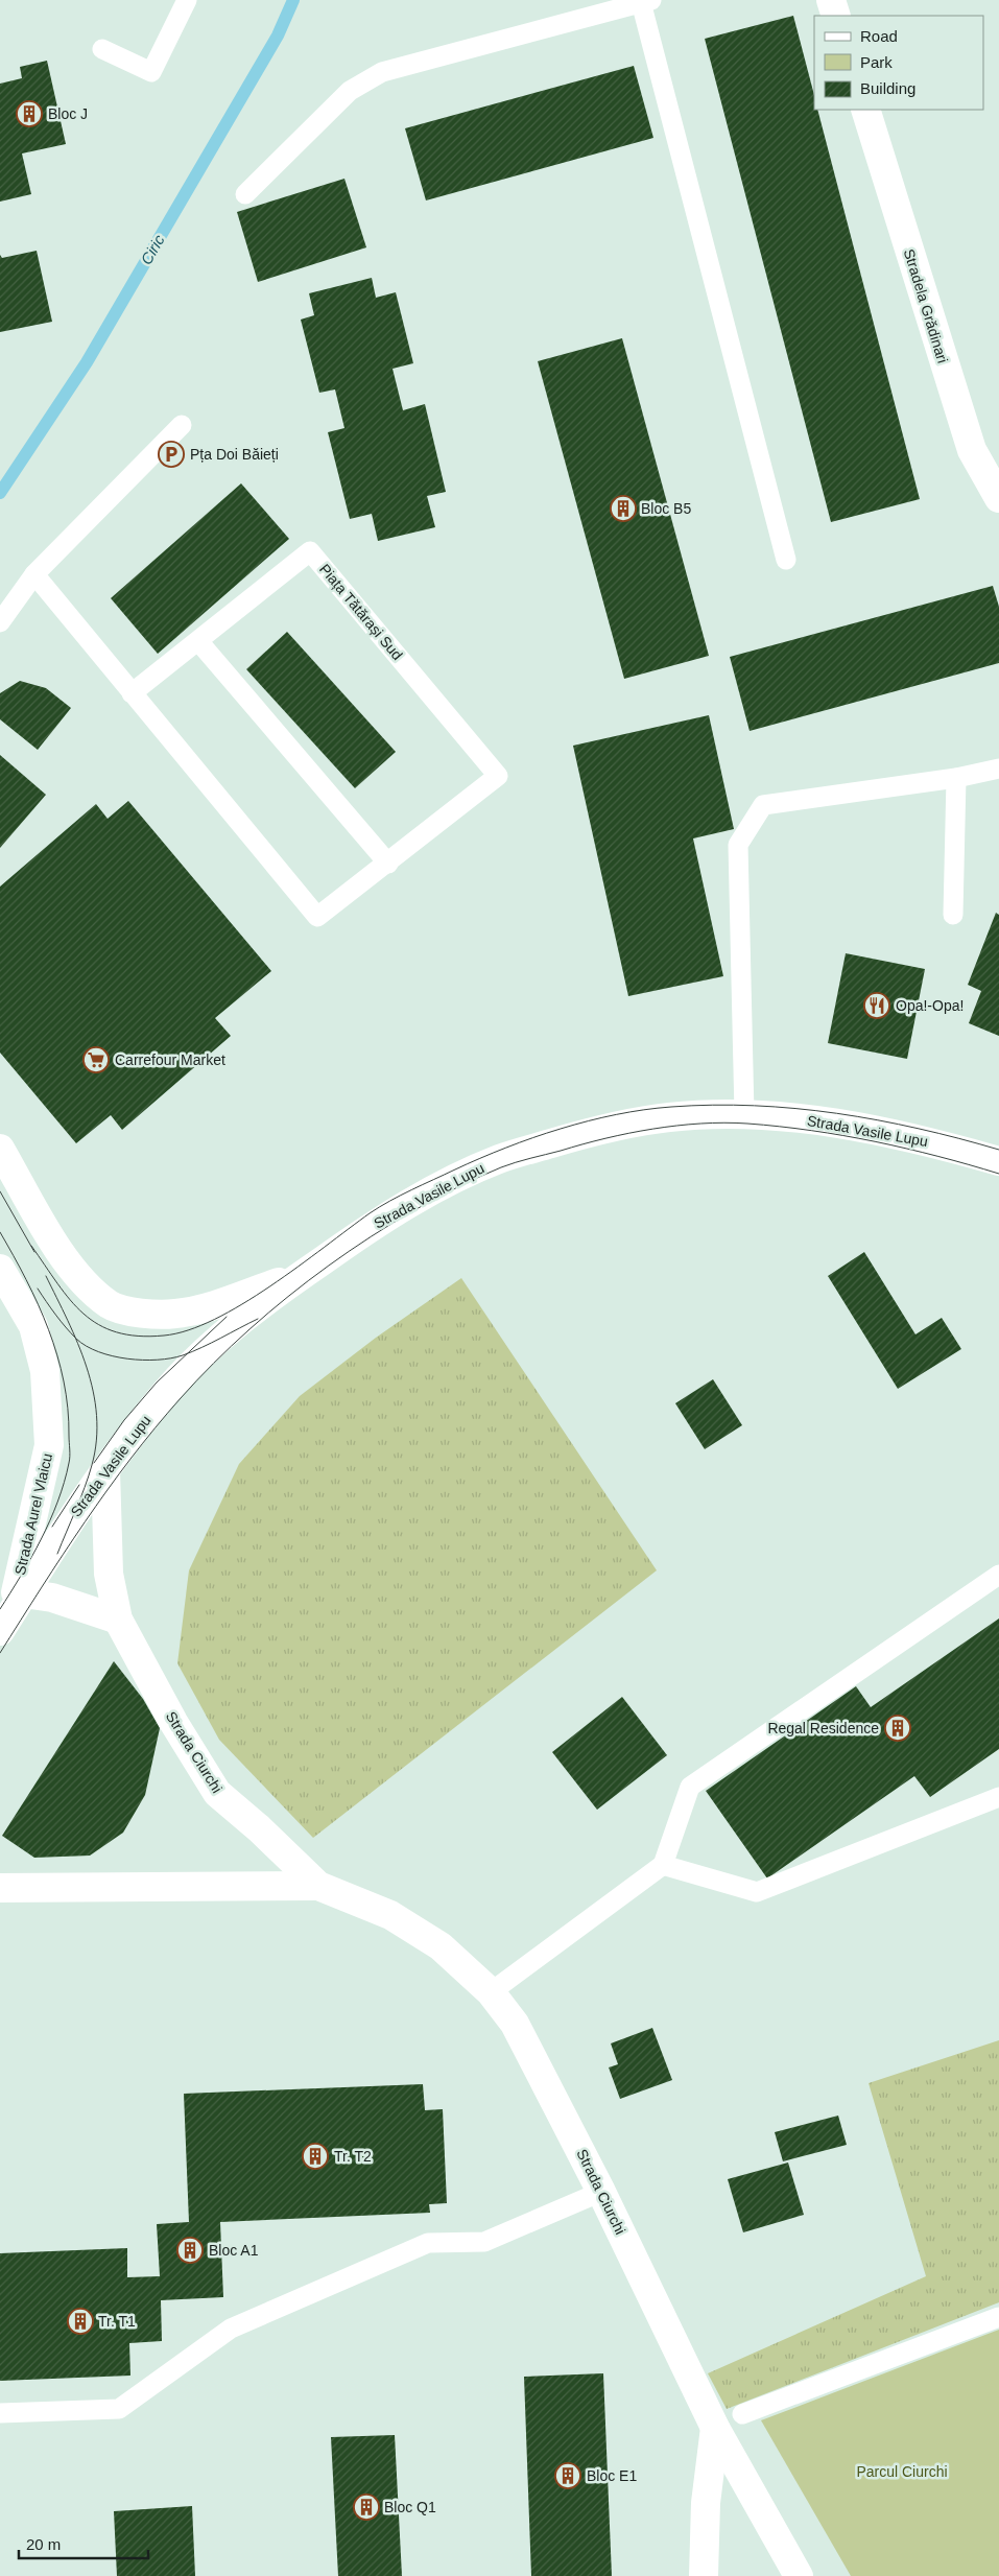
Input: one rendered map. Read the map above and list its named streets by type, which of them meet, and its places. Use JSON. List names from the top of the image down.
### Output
{
  "streets": {
    "street": [
      "Stradela Grădinari",
      "Strada Vasile Lupu",
      "Strada Aurel Vlaicu",
      "Strada Ciurchi"
    ],
    "lane": ["Piața Tătărași Sud"]
  },
  "crossings": [
    ["Strada Vasile Lupu", "Strada Aurel Vlaicu"],
    ["Strada Vasile Lupu", "Strada Ciurchi"]
  ],
  "water": ["Ciric"],
  "parks": ["Parcul Ciurchi"],
  "places": {
    "building": [
      "Bloc J",
      "Bloc B5",
      "Regal Residence",
      "Tr. T2",
      "Bloc A1",
      "Tr. T1",
      "Bloc E1",
      "Bloc Q1"
    ],
    "parking": ["Pța Doi Băieți"],
    "restaurant": ["Opa!-Opa!"],
    "supermarket": ["Carrefour Market"]
  },
  "legend": ["Road", "Park", "Building"],
  "scale_bar": "20 m"
}
